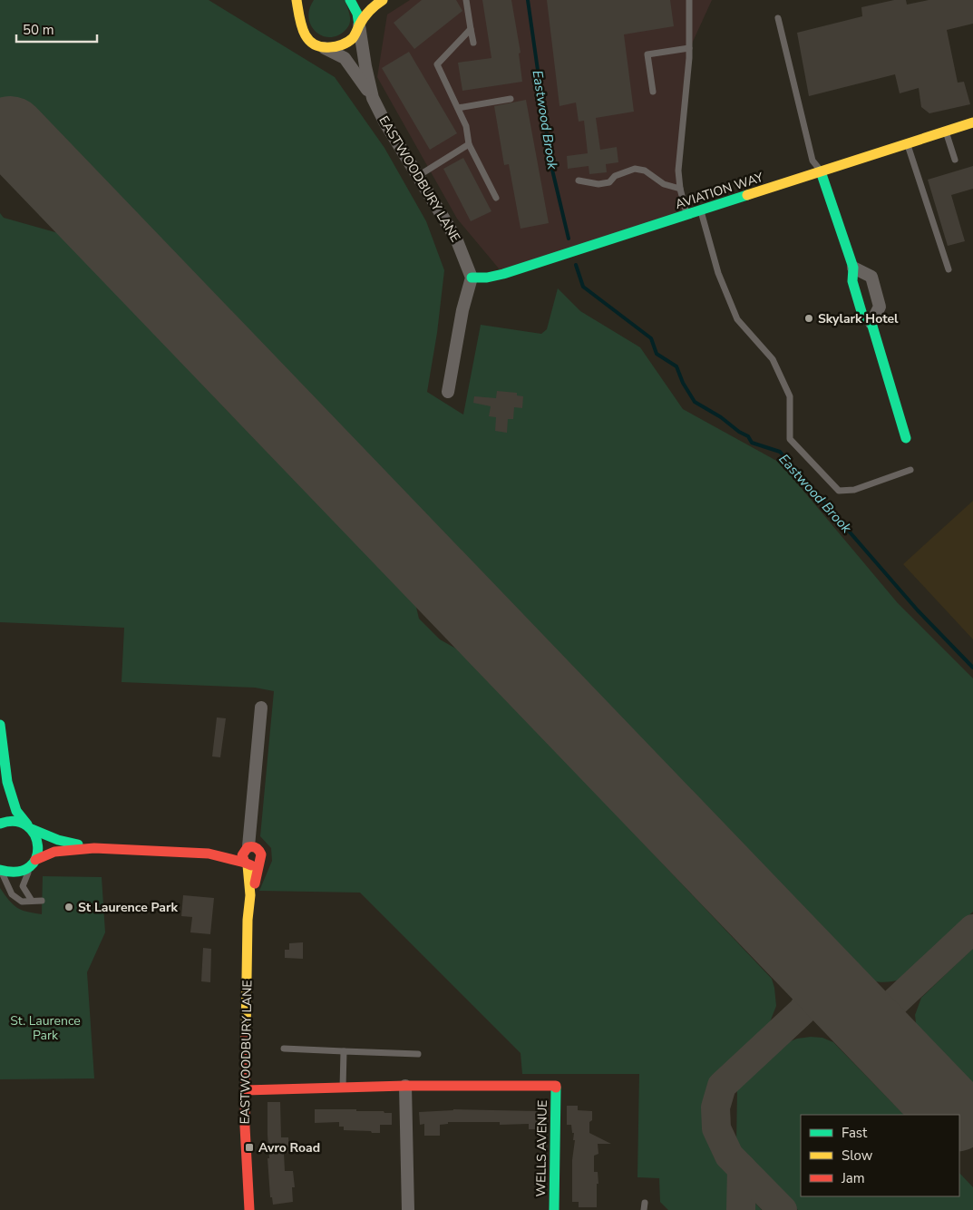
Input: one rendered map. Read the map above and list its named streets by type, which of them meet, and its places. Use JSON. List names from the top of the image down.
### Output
{
  "streets": {
    "street": ["EASTWOODBURY LANE", "AVIATION WAY", "WELLS AVENUE"]
  },
  "crossings": [
    ["EASTWOODBURY LANE", "AVIATION WAY"]
  ],
  "water": ["Eastwood Brook"],
  "parks": ["St. Laurence Park"],
  "places": {
    "other": ["Skylark Hotel", "St Laurence Park"],
    "transit": ["Avro Road"]
  },
  "legend": ["Fast", "Slow", "Jam"],
  "scale_bar": "50 m"
}
